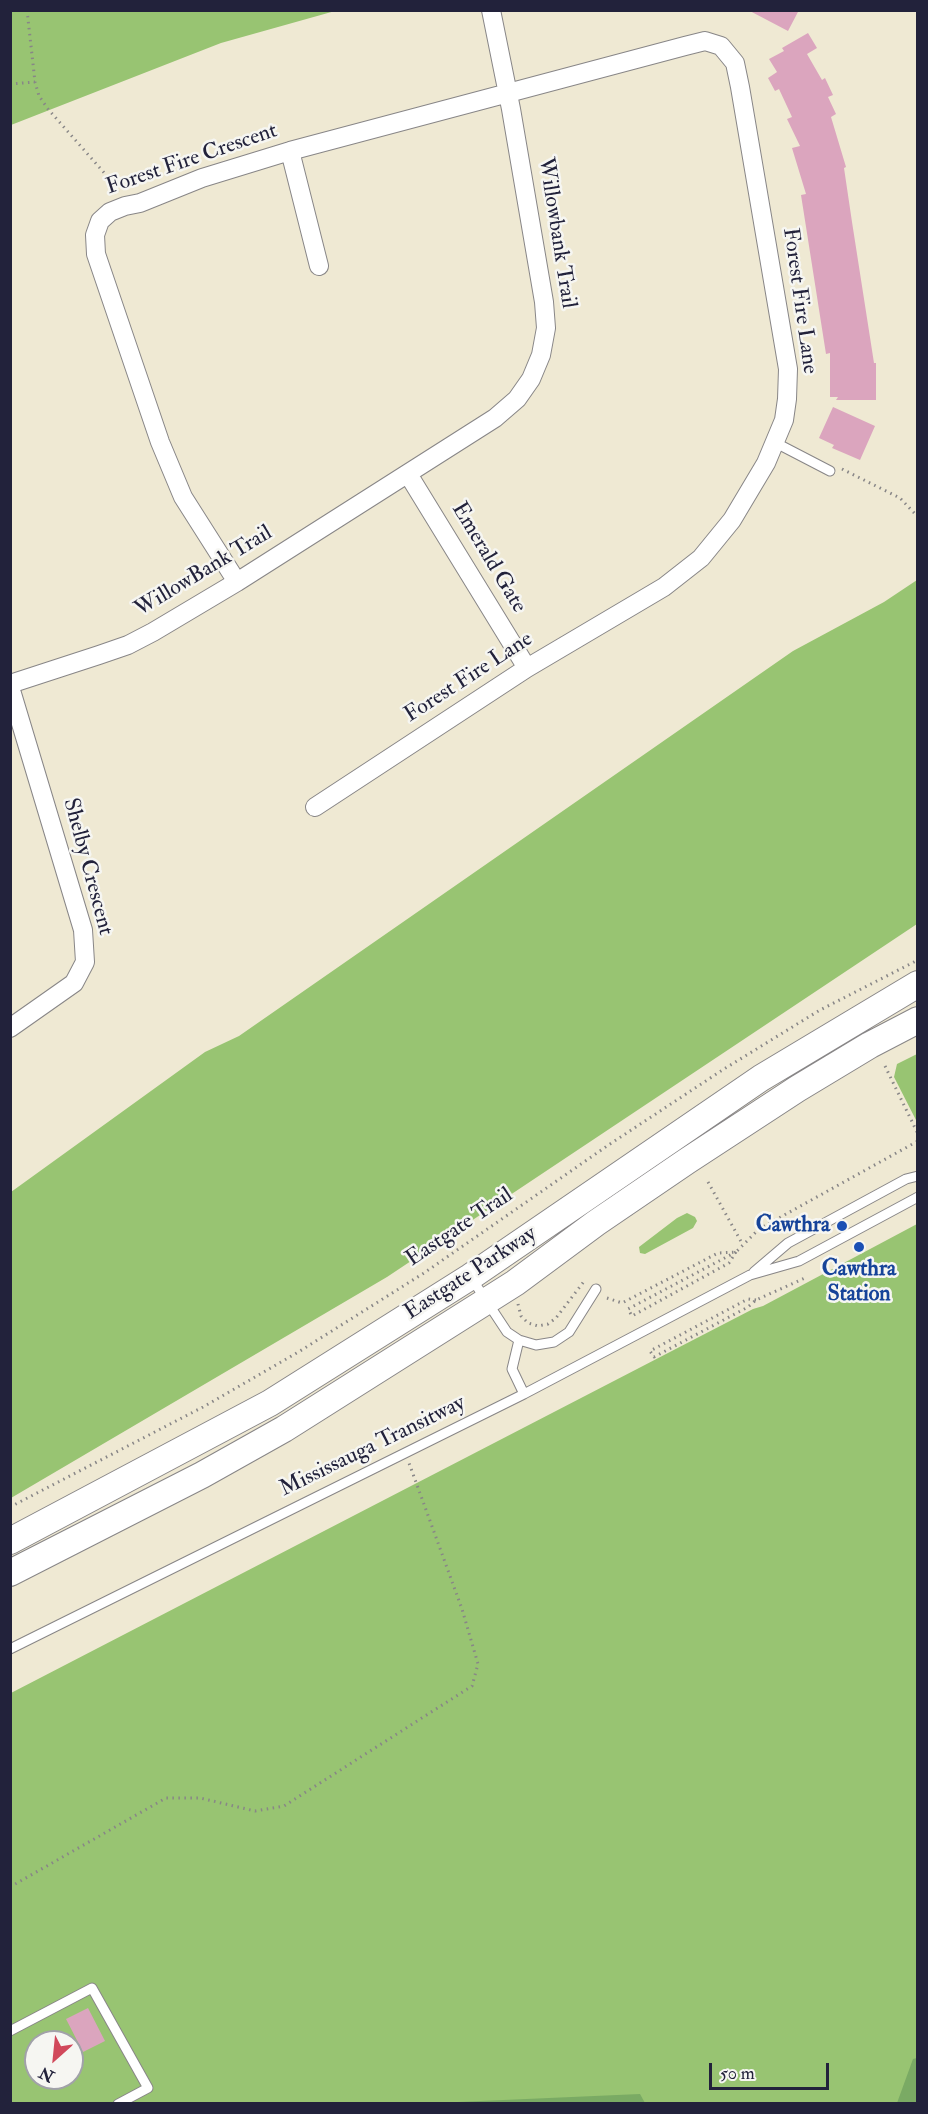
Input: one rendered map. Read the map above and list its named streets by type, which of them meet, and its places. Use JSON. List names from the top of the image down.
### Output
{
  "streets": {
    "main road": ["Eastgate Parkway"],
    "street": [
      "Forest Fire Crescent",
      "Willowbank Trail",
      "Forest Fire Lane",
      "Emerald Gate",
      "WillowBank Trail",
      "Shelby Crescent"
    ],
    "lane": ["Mississauga Transitway"],
    "path": ["Eastgate Trail"]
  },
  "crossings": [
    ["Forest Fire Crescent", "Willowbank Trail"],
    ["Forest Fire Crescent", "Forest Fire Lane"],
    ["Forest Fire Crescent", "WillowBank Trail"],
    ["Willowbank Trail", "Forest Fire Lane"],
    ["Willowbank Trail", "Emerald Gate"],
    ["Willowbank Trail", "WillowBank Trail"],
    ["Forest Fire Lane", "Emerald Gate"],
    ["Emerald Gate", "WillowBank Trail"],
    ["WillowBank Trail", "Shelby Crescent"]
  ],
  "places": ["Cawthra", "Cawthra Station"],
  "scale_bar": "50 m",
  "north": "bottom left"
}
